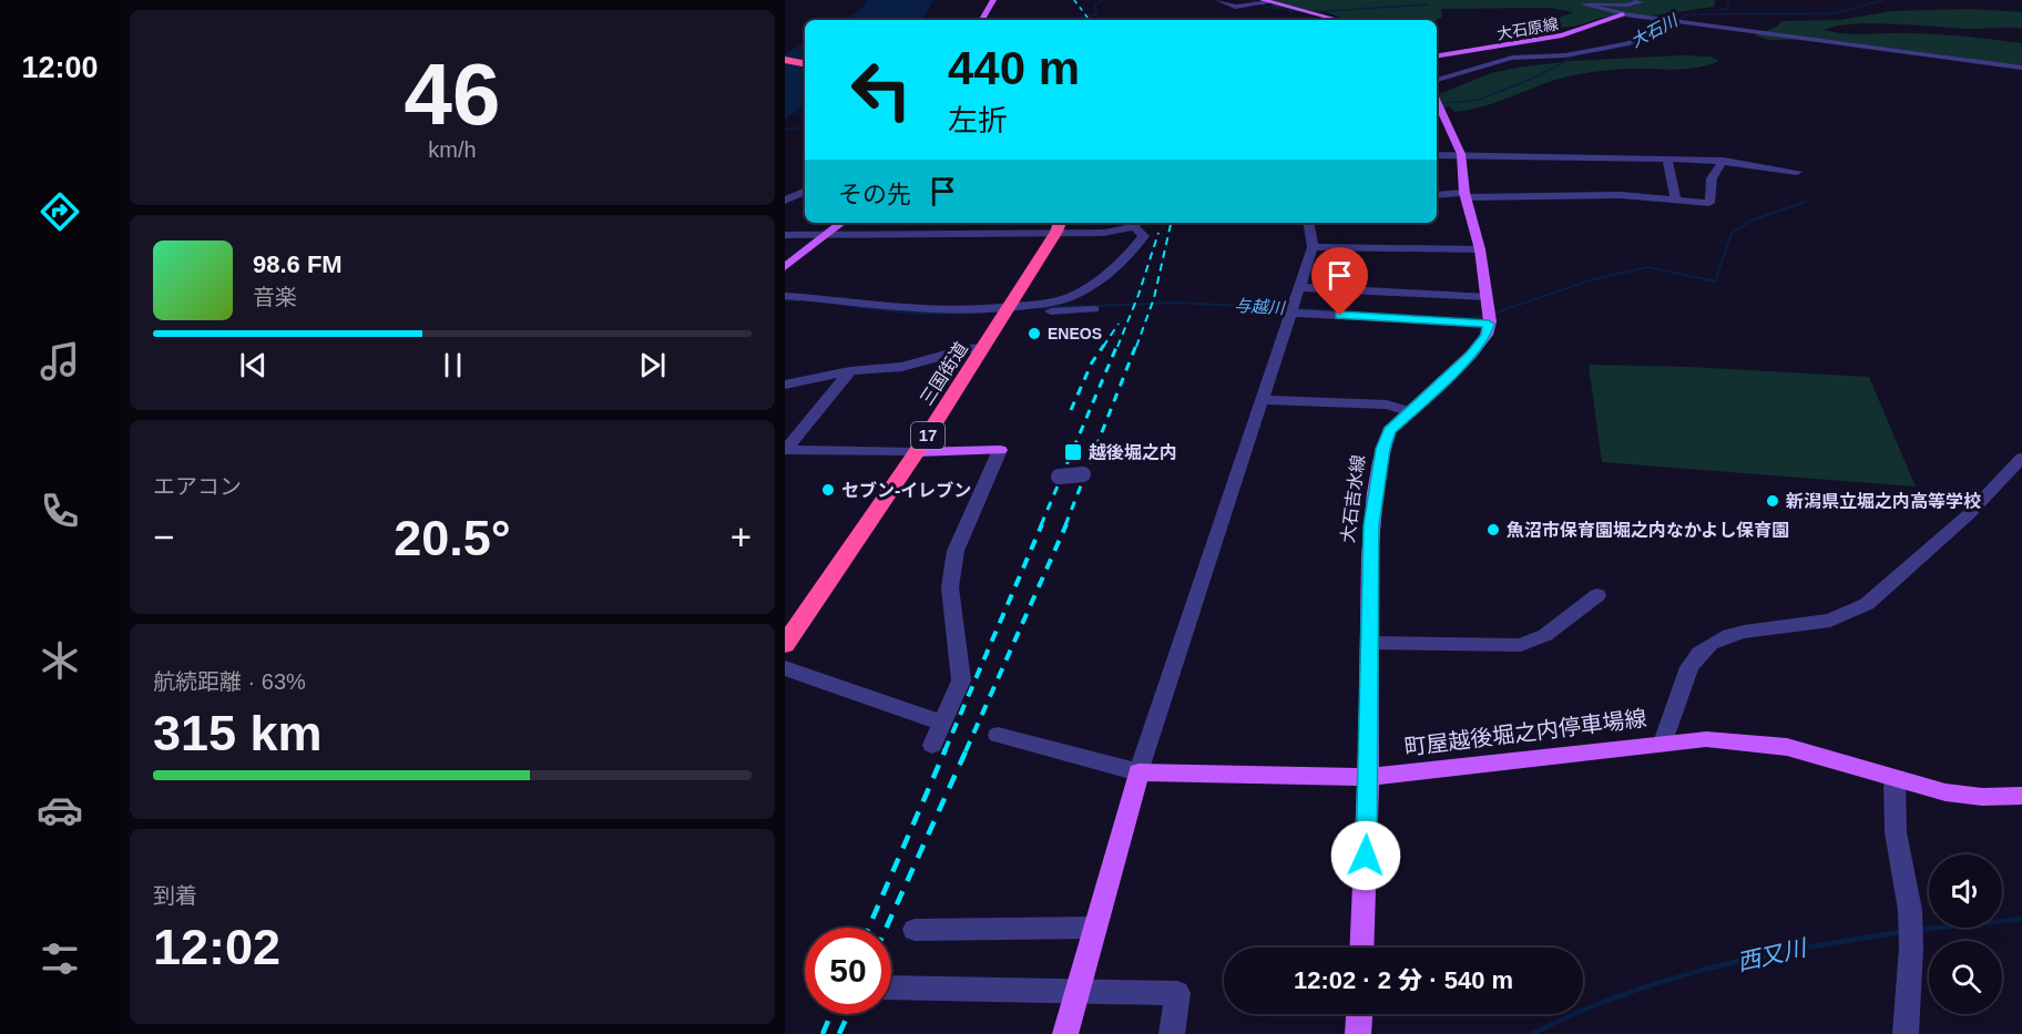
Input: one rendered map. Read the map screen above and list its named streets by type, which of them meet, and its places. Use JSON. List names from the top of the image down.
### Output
{
  "streets": {
    "highway": ["三国街道", "17"],
    "main road": ["大石原線", "大石吉水線", "町屋越後堀之内停車場線"]
  },
  "crossings": [
    ["大石吉水線", "町屋越後堀之内停車場線"]
  ],
  "water": ["大石川", "与越川", "西又川"],
  "places": {
    "other": [
      "ENEOS",
      "セブン-イレブン",
      "新潟県立堀之内高等学校",
      "魚沼市保育園堀之内なかよし保育園"
    ],
    "transit": ["越後堀之内"]
  },
  "page": {
    "tabs": "12:00",
    "tile": [
      ["46", "km/h"],
      "エアコン",
      ["航続距離 · 63%", "315 km"],
      ["到着", "12:02"]
    ],
    "turn": ["440 m", "左折"],
    "then": "その先",
    "song": ["98.6 FM", "音楽"],
    "heat": ["−", "20.5°", "+"],
    "limit": "50",
    "trip": "12:02 · 2 分 · 540 m"
  }
}
